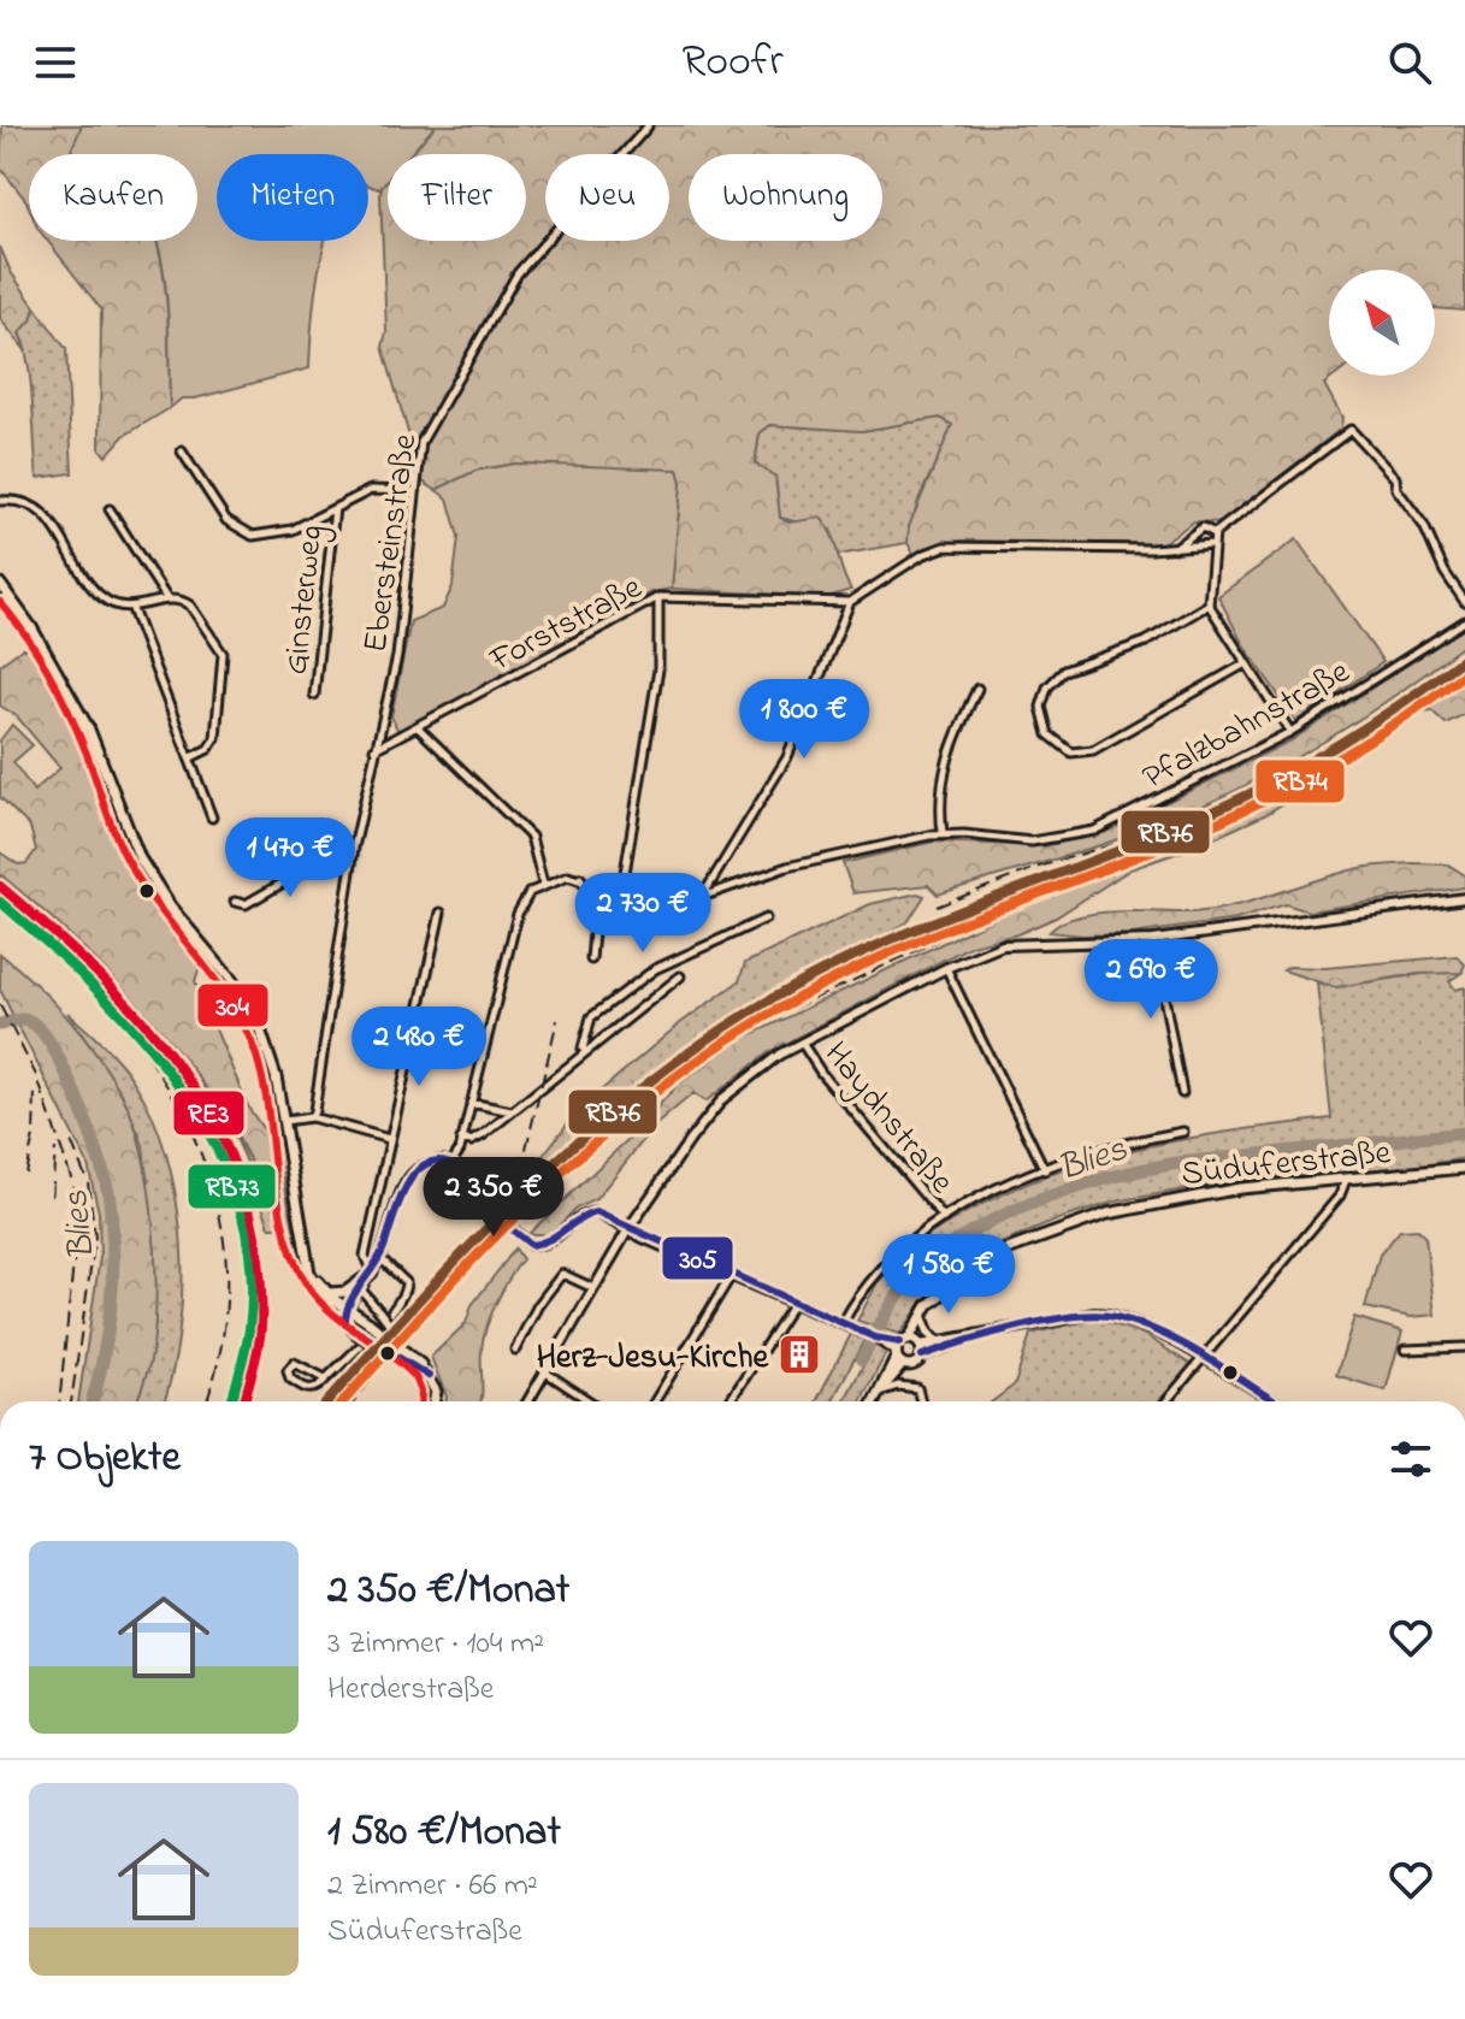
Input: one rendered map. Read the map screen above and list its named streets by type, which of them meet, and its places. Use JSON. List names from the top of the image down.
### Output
{
  "streets": {
    "main road": ["Süduferstraße"],
    "street": [
      "Ebersteinstraße",
      "Ginsterweg",
      "Forststraße",
      "Pfalzbahnstraße",
      "Haydnstraße"
    ]
  },
  "crossings": [
    ["Ebersteinstraße", "Forststraße"]
  ],
  "water": ["Blies"],
  "places": {
    "building": ["Herz-Jesu-Kirche"]
  },
  "lines": [
    "transit line 304",
    "transit line RB76",
    "transit line RB74",
    "transit line RE3",
    "transit line RB73",
    "transit line 305"
  ],
  "north": "top left",
  "page": {
    "header": "Roofr",
    "chip": [
      "Kaufen",
      "Mieten",
      "Filter",
      "Neu",
      "Wohnung"
    ],
    "price": [
      "1 800 €",
      "1 470 €",
      "2 730 €",
      "2 690 €",
      "2 480 €",
      "2 350 €",
      "1 580 €"
    ],
    "heading": "7 Objekte",
    "list": [
      {
        "name": "2 350 €/Monat",
        "note": "3 Zimmer · 104 m² · Herderstraße"
      },
      {
        "name": "1 580 €/Monat",
        "note": "2 Zimmer · 66 m² · Süduferstraße"
      }
    ]
  }
}
